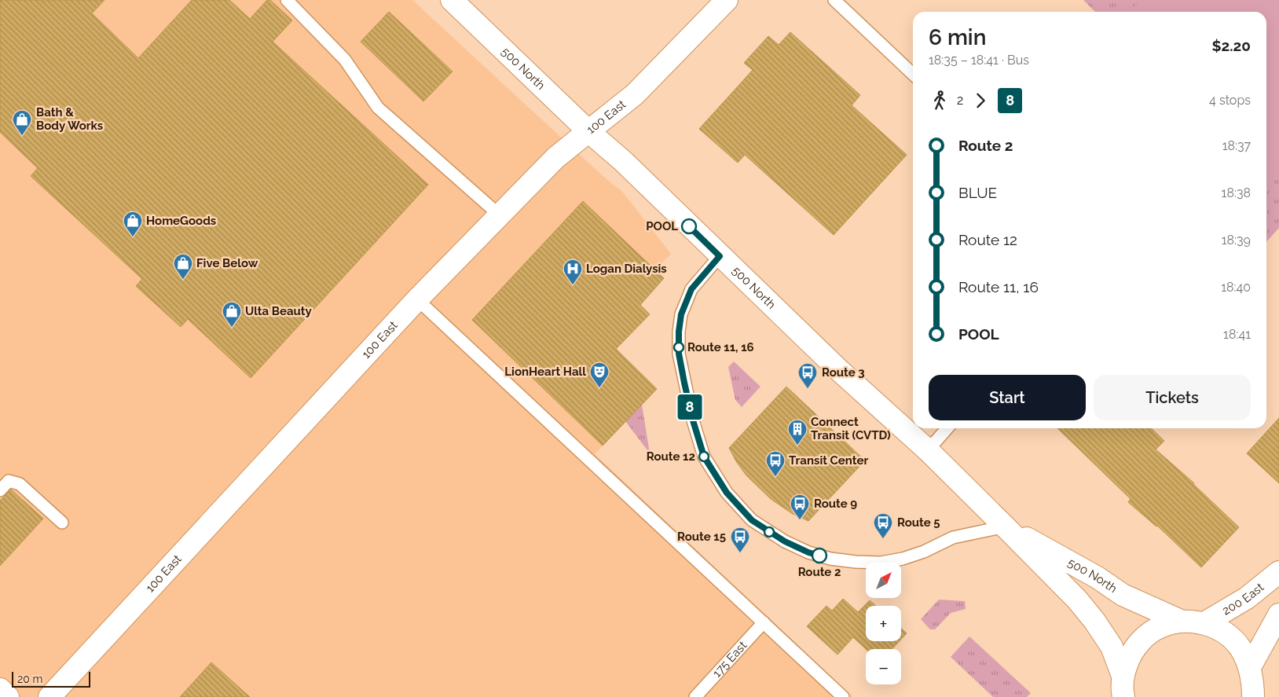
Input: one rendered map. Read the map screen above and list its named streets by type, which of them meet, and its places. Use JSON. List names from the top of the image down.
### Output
{
  "streets": {
    "street": ["500 North", "100 East", "200 East"],
    "lane": ["175 East"]
  },
  "crossings": [
    ["500 North", "100 East"]
  ],
  "places": {
    "shop": [
      "Bath & Body Works",
      "HomeGoods",
      "Five Below",
      "Ulta Beauty"
    ],
    "other": [
      "POOL",
      "Route 11, 16",
      "Route 12",
      "Route 2"
    ],
    "hospital": ["Logan Dialysis"],
    "theatre": ["LionHeart Hall"],
    "bus stop": [
      "Route 3",
      "Transit Center",
      "Route 9",
      "Route 5",
      "Route 15"
    ],
    "building": ["Connect Transit (CVTD)"]
  },
  "lines": ["bus line 8"],
  "scale_bar": "20 m",
  "north": "top right",
  "page": {
    "on_map": "8",
    "heading": ["6 min", "18:35 – 18:41 · Bus", "$2.20"],
    "legs": ["2", "8", "4 stops"],
    "list": [
      {
        "name": "Route 2",
        "value": "18:37"
      },
      {
        "name": "BLUE",
        "value": "18:38"
      },
      {
        "name": "Route 12",
        "value": "18:39"
      },
      {
        "name": "Route 11, 16",
        "value": "18:40"
      },
      {
        "name": "POOL",
        "value": "18:41"
      }
    ],
    "buttons": ["Start", "Tickets"],
    "map_buttons": ["+", "−"],
    "scale": "20 m"
  }
}
